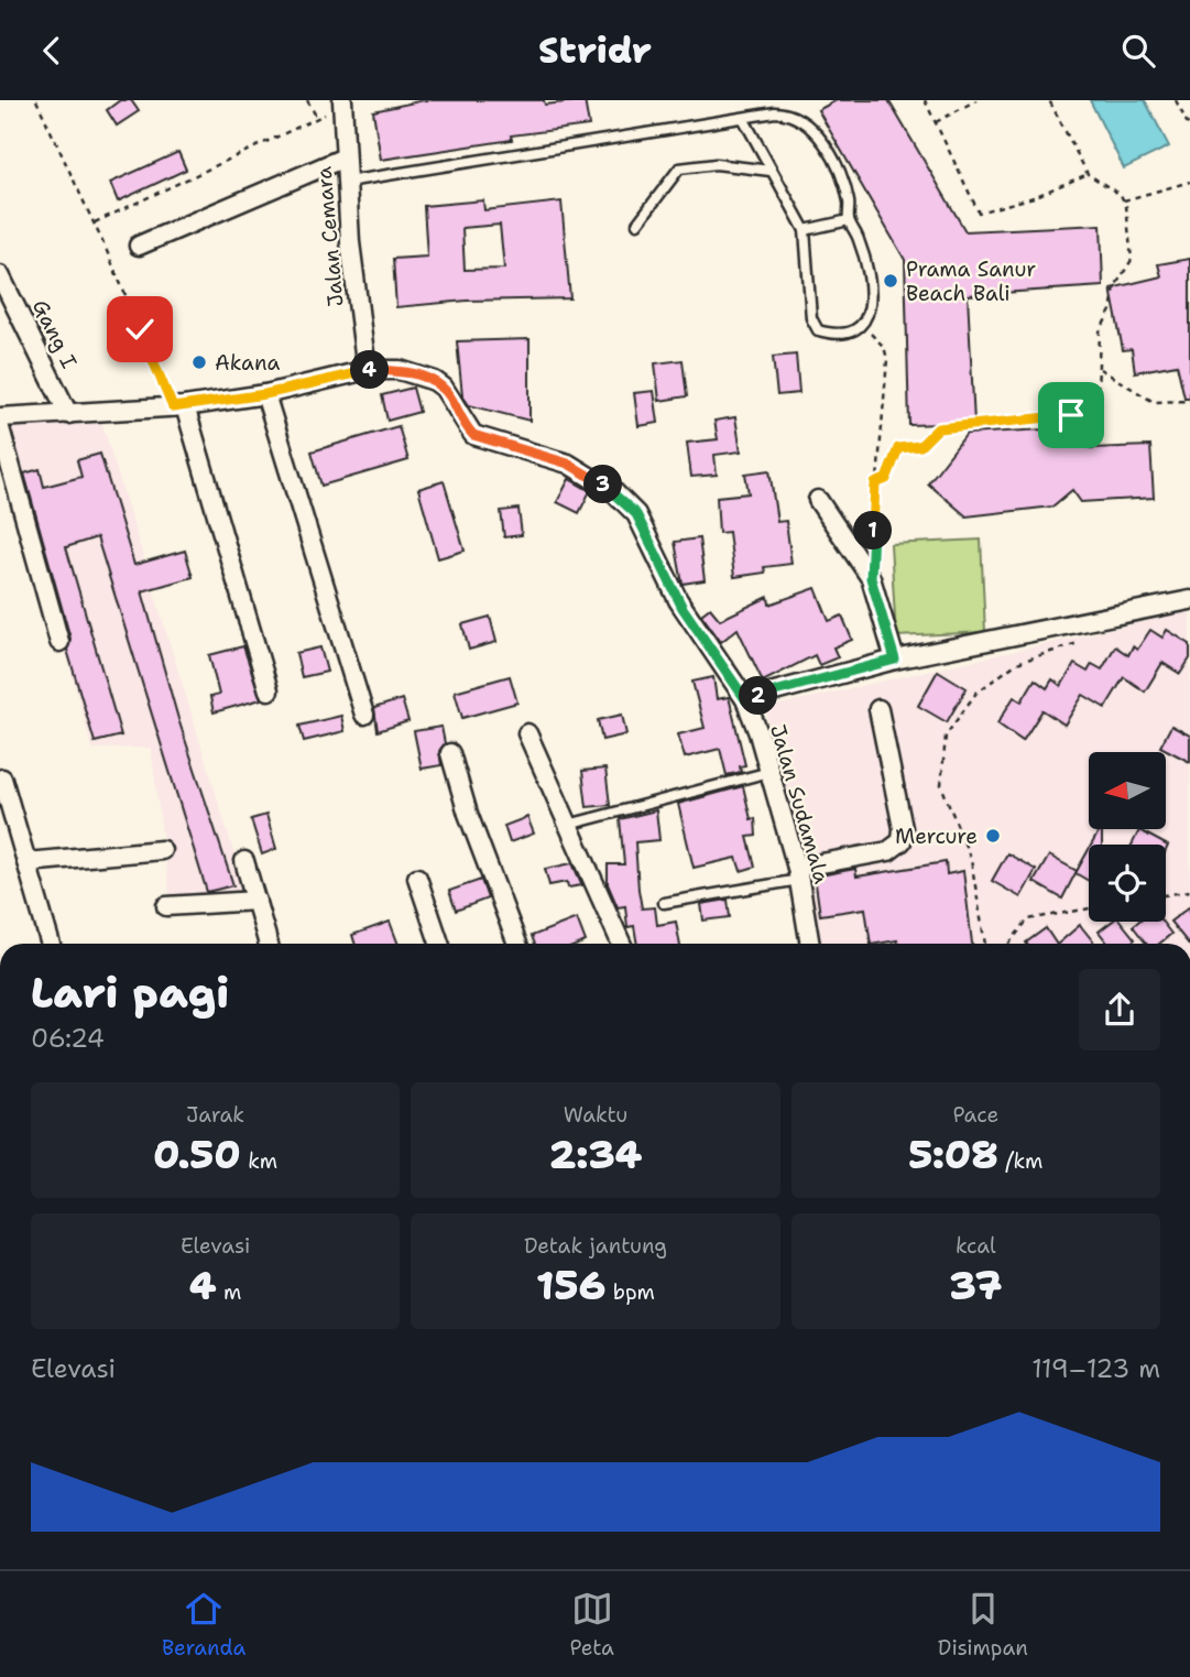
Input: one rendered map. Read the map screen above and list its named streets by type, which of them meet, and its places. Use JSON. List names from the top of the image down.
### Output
{
  "streets": {
    "street": ["Jalan Cemara", "Gang I", "Jalan Sudamala"]
  },
  "crossings": [
    ["Jalan Cemara", "Jalan Sudamala"],
    ["Gang I", "Jalan Sudamala"]
  ],
  "places": ["Prama Sanur Beach Bali", "Akana", "Mercure"],
  "north": "left",
  "page": {
    "header": "Stridr",
    "pins": [
      "4",
      "3",
      "1",
      "2"
    ],
    "heading": ["Lari pagi", "06:24"],
    "stats": [
      ["Jarak", "0.50 km"],
      ["Waktu", "2:34"],
      ["Pace", "5:08 /km"],
      ["Elevasi", "4 m"],
      ["Detak jantung", "156 bpm"],
      ["kcal", "37"]
    ],
    "chart": ["Elevasi", "119–123 m"],
    "tabs": ["Beranda", "Peta", "Disimpan"]
  }
}
